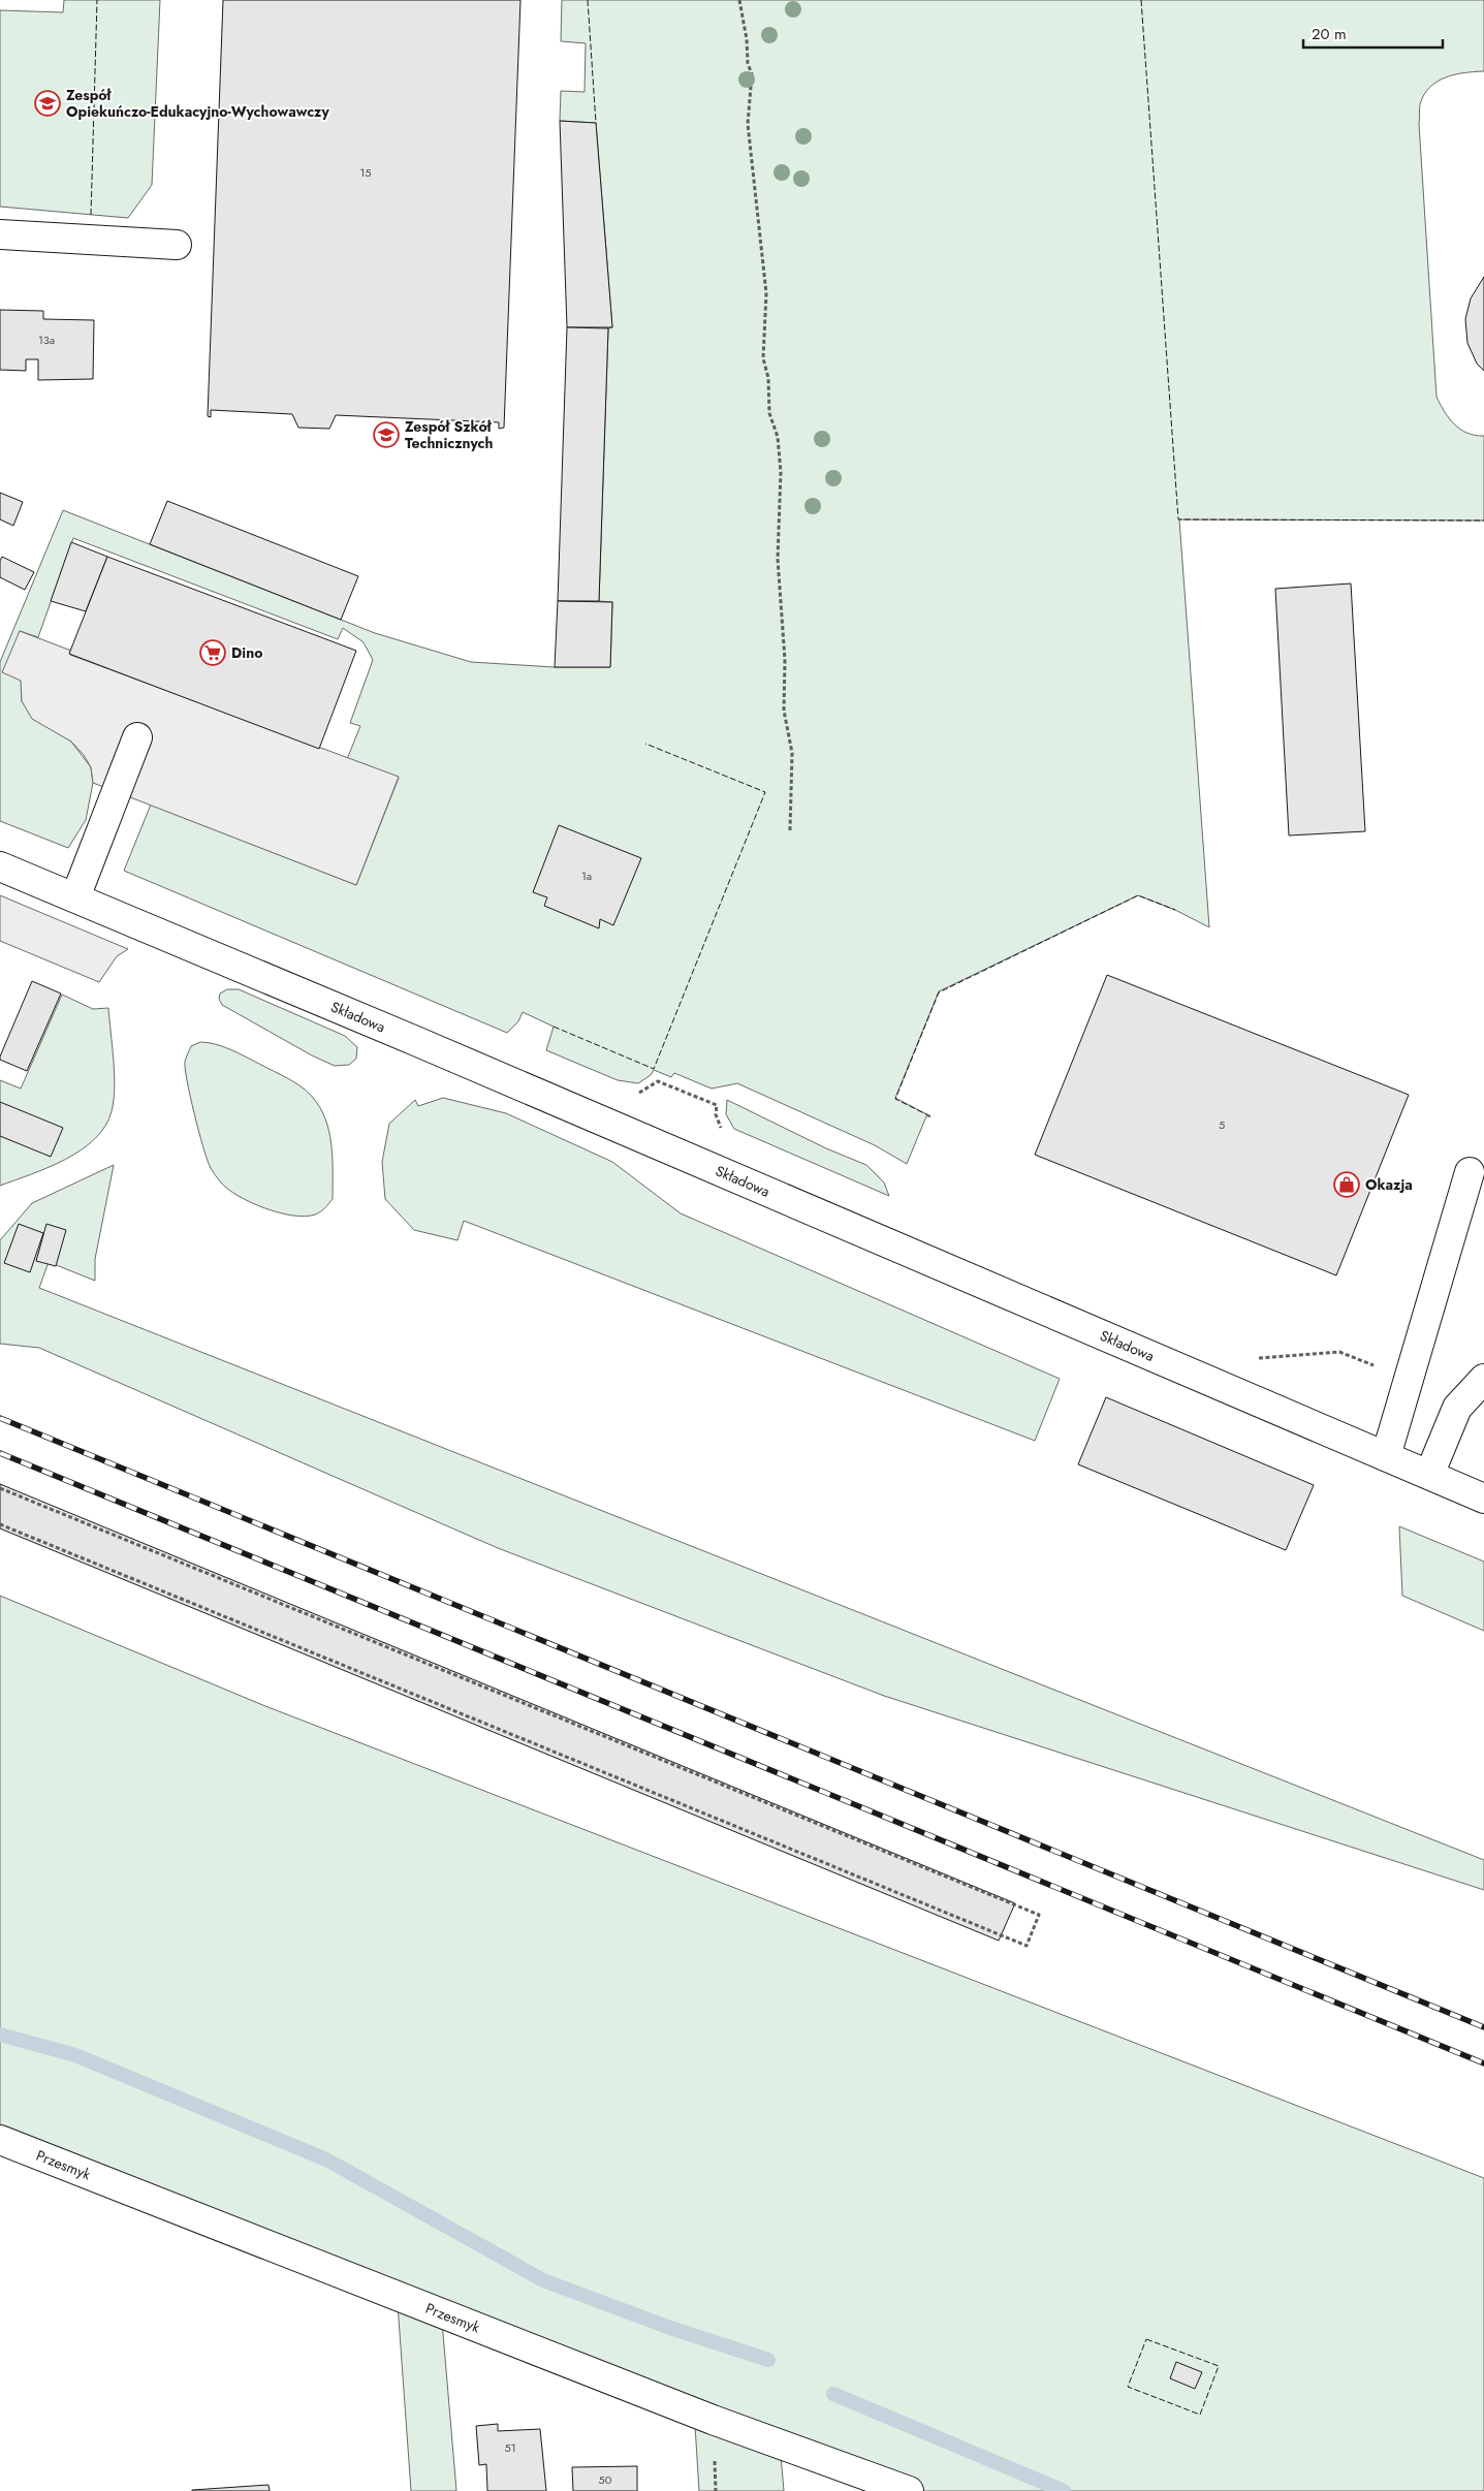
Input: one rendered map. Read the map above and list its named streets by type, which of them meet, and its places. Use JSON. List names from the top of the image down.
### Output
{
  "streets": {
    "street": ["Składowa", "Przesmyk"]
  },
  "places": {
    "school or university": ["Zespół Opiekuńczo-Edukacyjno-Wychowawczy", "Zespół Szkół Technicznych"],
    "supermarket": ["Dino"],
    "shop": ["Okazja"]
  },
  "house_numbers": [
    "15",
    "13a",
    "1a",
    "5",
    "51",
    "50"
  ],
  "scale_bar": "20 m"
}
